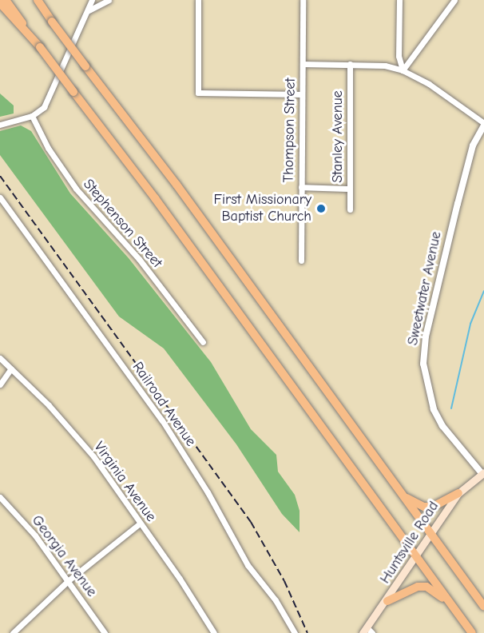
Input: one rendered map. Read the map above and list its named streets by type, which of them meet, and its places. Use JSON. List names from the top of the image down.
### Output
{
  "streets": {
    "main road": ["Huntsville Road"],
    "street": [
      "Thompson Street",
      "Stanley Avenue",
      "Stephenson Street",
      "Sweetwater Avenue",
      "Railroad Avenue",
      "Virginia Avenue",
      "Georgia Avenue"
    ]
  },
  "crossings": [
    ["Sweetwater Avenue", "Huntsville Road"]
  ],
  "places": ["First Missionary Baptist Church"]
}
